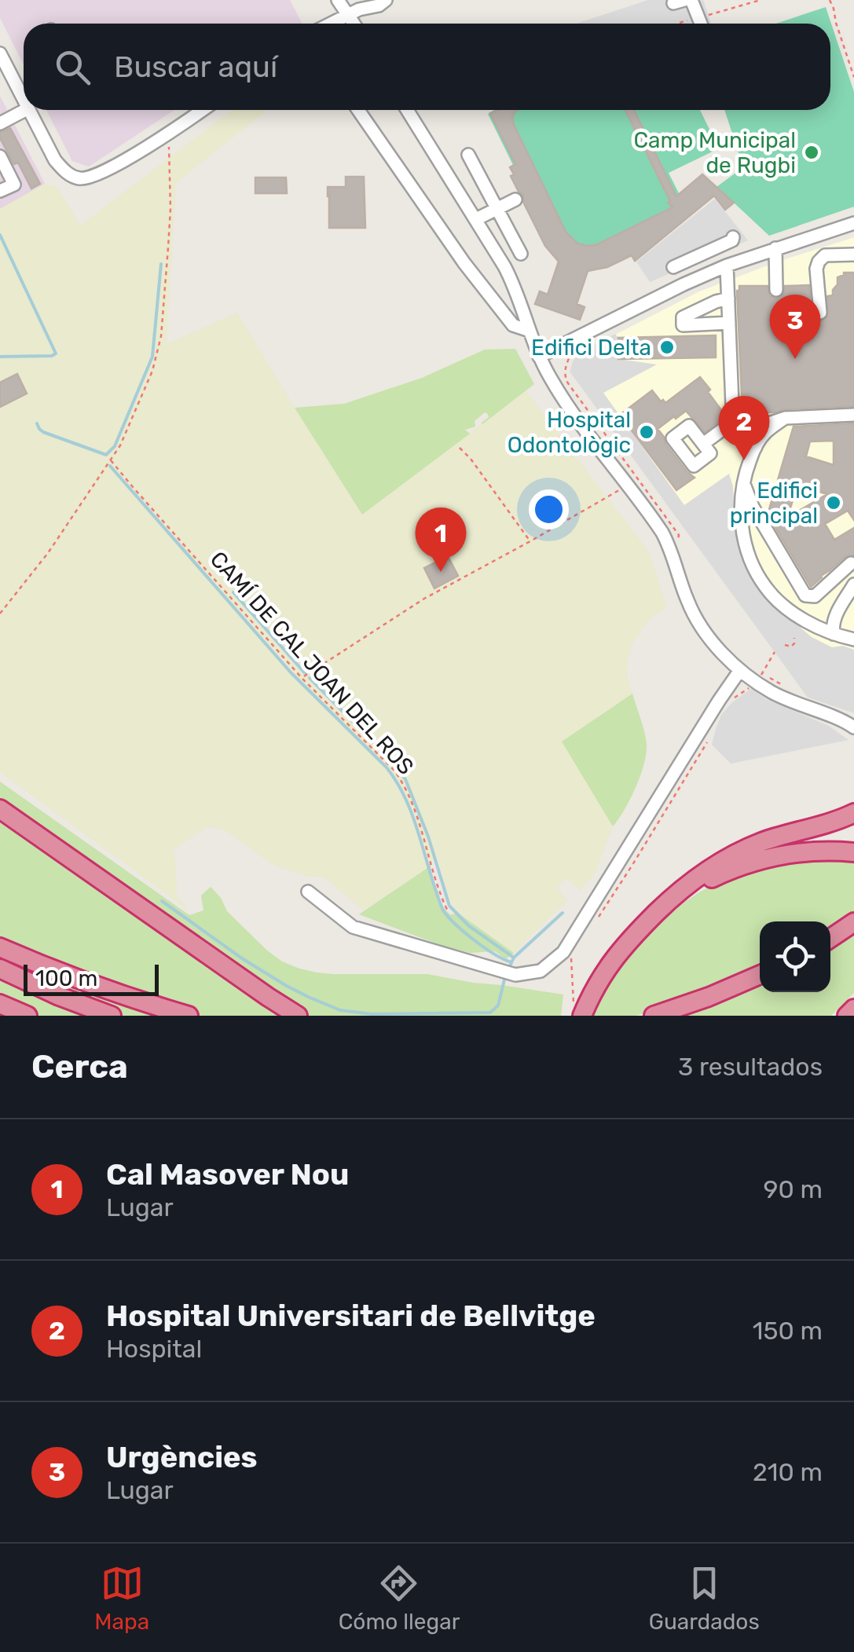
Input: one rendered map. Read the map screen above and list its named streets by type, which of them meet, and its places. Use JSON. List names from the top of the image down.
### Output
{
  "streets": {
    "path": ["CAMÍ DE CAL JOAN DEL ROS"]
  },
  "places": [
    "Camp Municipal de Rugbi",
    "Edifici Delta",
    "Hospital Odontològic",
    "Edifici principal"
  ],
  "scale_bar": "100 m",
  "page": {
    "search": "Buscar aquí",
    "pins": ["3", "2", "1"],
    "scale": "100 m",
    "heading": ["Cerca", "3 resultados"],
    "list": [
      {
        "mark": "1",
        "name": "Cal Masover Nou",
        "note": "Lugar",
        "value": "90 m"
      },
      {
        "mark": "2",
        "name": "Hospital Universitari de Bellvitge",
        "note": "Hospital",
        "value": "150 m"
      },
      {
        "mark": "3",
        "name": "Urgències",
        "note": "Lugar",
        "value": "210 m"
      }
    ],
    "nav": ["Mapa", "Cómo llegar", "Guardados"]
  }
}
